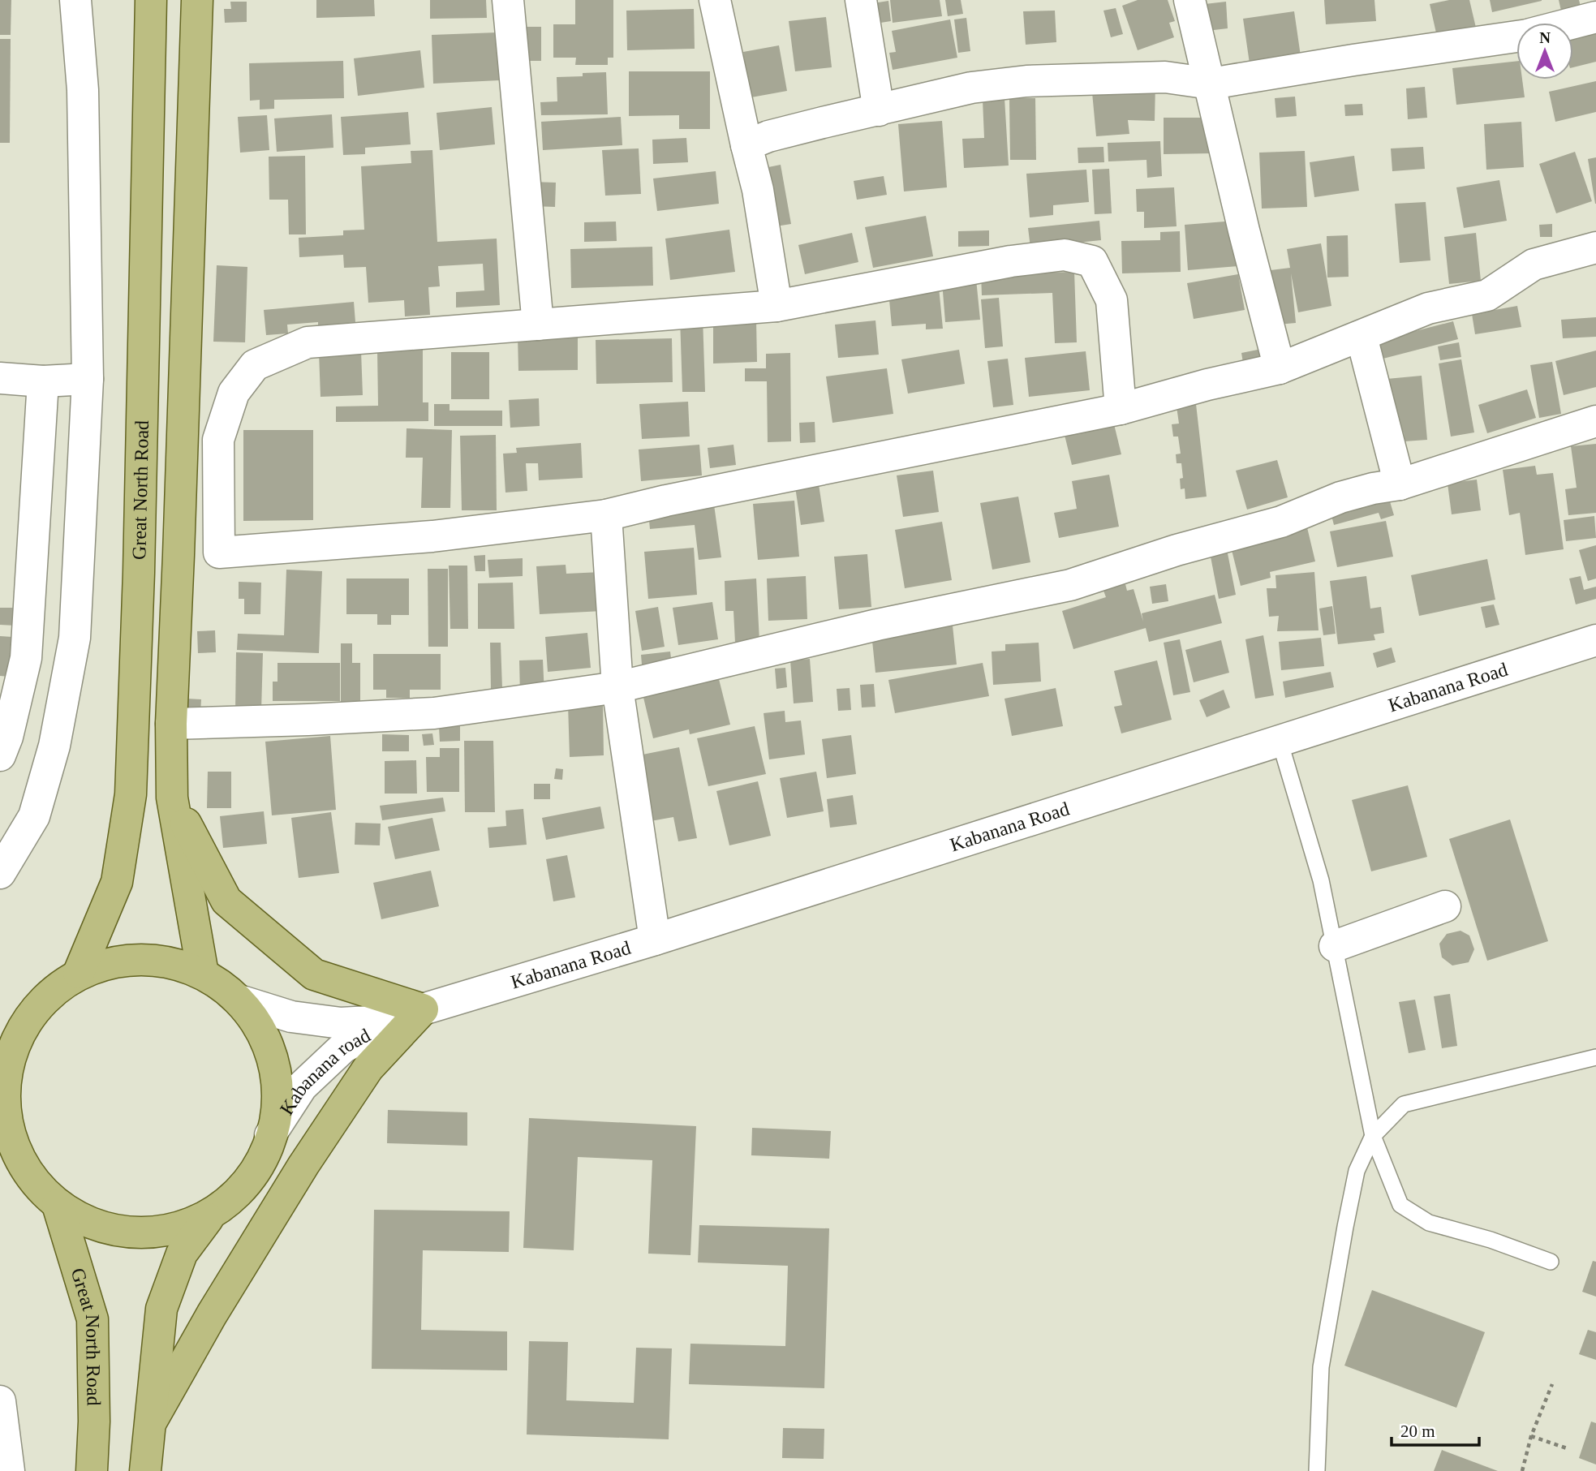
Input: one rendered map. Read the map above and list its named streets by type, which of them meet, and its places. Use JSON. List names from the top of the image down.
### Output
{
  "streets": {
    "main road": ["Great North Road"],
    "street": ["Kabanana Road", "Kabanana road"]
  },
  "crossings": [
    ["Kabanana Road", "Kabanana road"]
  ],
  "scale_bar": "20 m",
  "north": "top"
}
